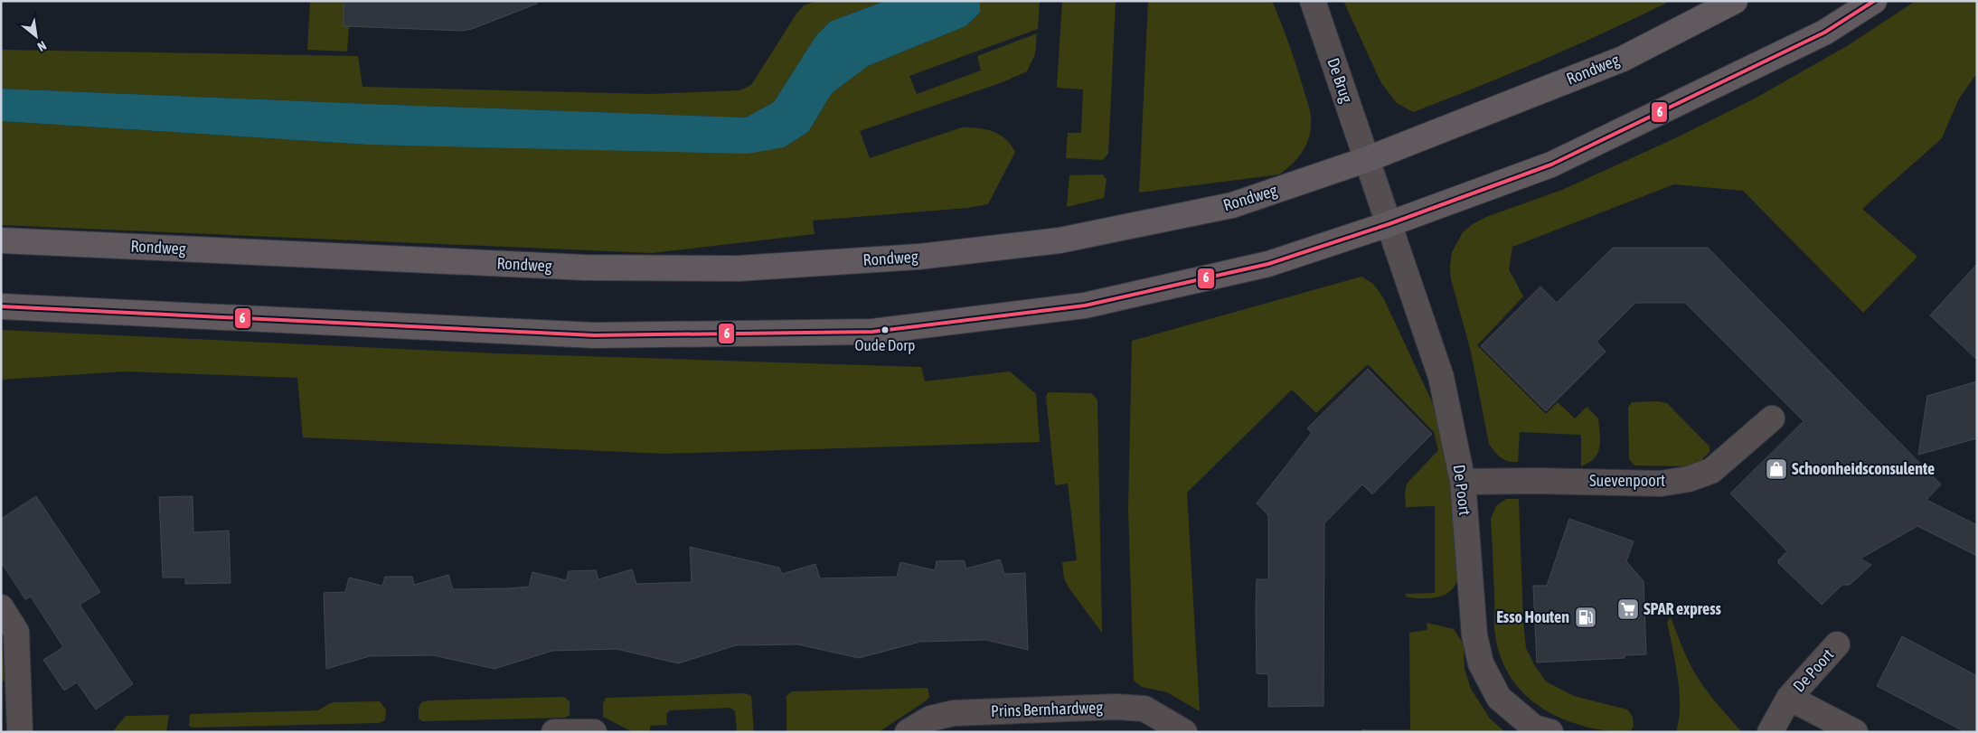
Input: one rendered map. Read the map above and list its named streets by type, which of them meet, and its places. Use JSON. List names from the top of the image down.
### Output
{
  "streets": {
    "main road": ["Rondweg"],
    "street": [
      "De Brug",
      "Suevenpoort",
      "De Poort",
      "Prins Bernhardweg"
    ]
  },
  "crossings": [
    ["Rondweg", "De Brug"],
    ["De Brug", "De Poort"],
    ["Suevenpoort", "De Poort"]
  ],
  "places": {
    "other": ["Oude Dorp"],
    "shop": ["Schoonheidsconsulente"],
    "supermarket": ["SPAR express"],
    "fuel station": ["Esso Houten"]
  },
  "lines": ["transit line 6"],
  "north": "bottom right"
}
